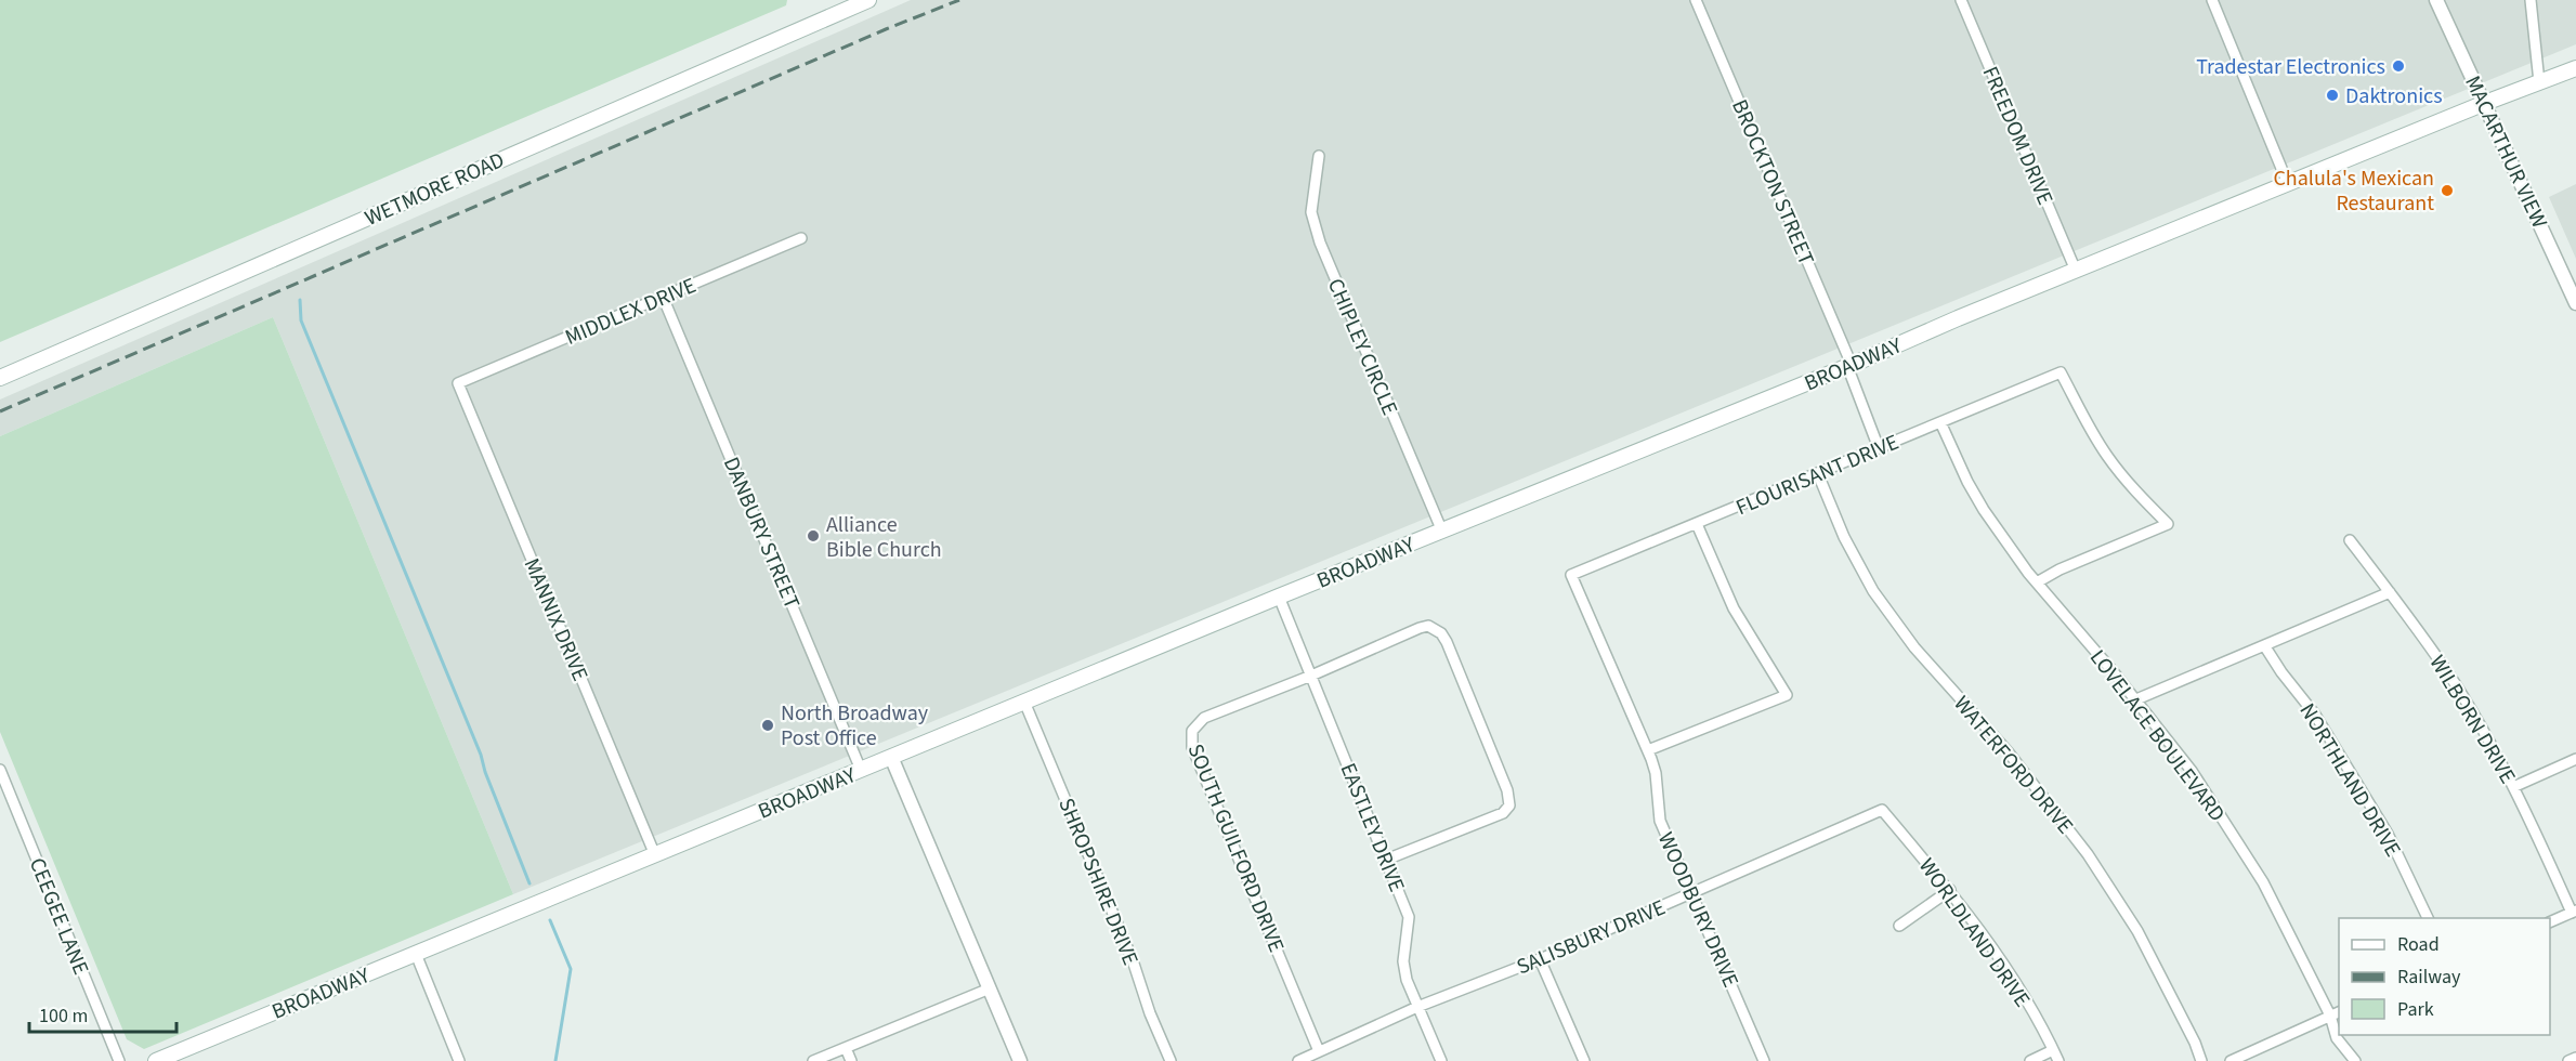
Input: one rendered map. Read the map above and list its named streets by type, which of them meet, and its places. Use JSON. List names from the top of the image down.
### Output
{
  "streets": {
    "main road": ["WETMORE ROAD", "BROADWAY"],
    "street": [
      "FREEDOM DRIVE",
      "MACARTHUR VIEW",
      "BROCKTON STREET",
      "MIDDLEX DRIVE",
      "CHIPLEY CIRCLE",
      "FLOURISANT DRIVE",
      "DANBURY STREET",
      "MANNIX DRIVE",
      "WILBORN DRIVE",
      "LOVELACE BOULEVARD",
      "WATERFORD DRIVE",
      "NORTHLAND DRIVE",
      "EASTLEY DRIVE",
      "SOUTH GUILFORD DRIVE",
      "SHROPSHIRE DRIVE",
      "WOODBURY DRIVE",
      "CEEGEE LANE",
      "WORLDLAND DRIVE",
      "SALISBURY DRIVE"
    ]
  },
  "crossings": [
    ["FREEDOM DRIVE", "BROADWAY"],
    ["MACARTHUR VIEW", "BROADWAY"],
    ["BROCKTON STREET", "BROADWAY"],
    ["BROCKTON STREET", "FLOURISANT DRIVE"],
    ["MIDDLEX DRIVE", "DANBURY STREET"],
    ["MIDDLEX DRIVE", "MANNIX DRIVE"],
    ["CHIPLEY CIRCLE", "BROADWAY"],
    ["BROADWAY", "DANBURY STREET"],
    ["BROADWAY", "MANNIX DRIVE"],
    ["BROADWAY", "EASTLEY DRIVE"],
    ["BROADWAY", "SHROPSHIRE DRIVE"],
    ["FLOURISANT DRIVE", "LOVELACE BOULEVARD"],
    ["FLOURISANT DRIVE", "WATERFORD DRIVE"],
    ["FLOURISANT DRIVE", "WOODBURY DRIVE"],
    ["EASTLEY DRIVE", "SOUTH GUILFORD DRIVE"],
    ["EASTLEY DRIVE", "SALISBURY DRIVE"],
    ["SOUTH GUILFORD DRIVE", "SALISBURY DRIVE"],
    ["WOODBURY DRIVE", "SALISBURY DRIVE"],
    ["WORLDLAND DRIVE", "SALISBURY DRIVE"]
  ],
  "places": [
    "Tradestar Electronics",
    "Daktronics",
    "Chalula's Mexican Restaurant",
    "Alliance Bible Church",
    "North Broadway Post Office"
  ],
  "legend": ["Road", "Railway", "Park"],
  "scale_bar": "100 m"
}
